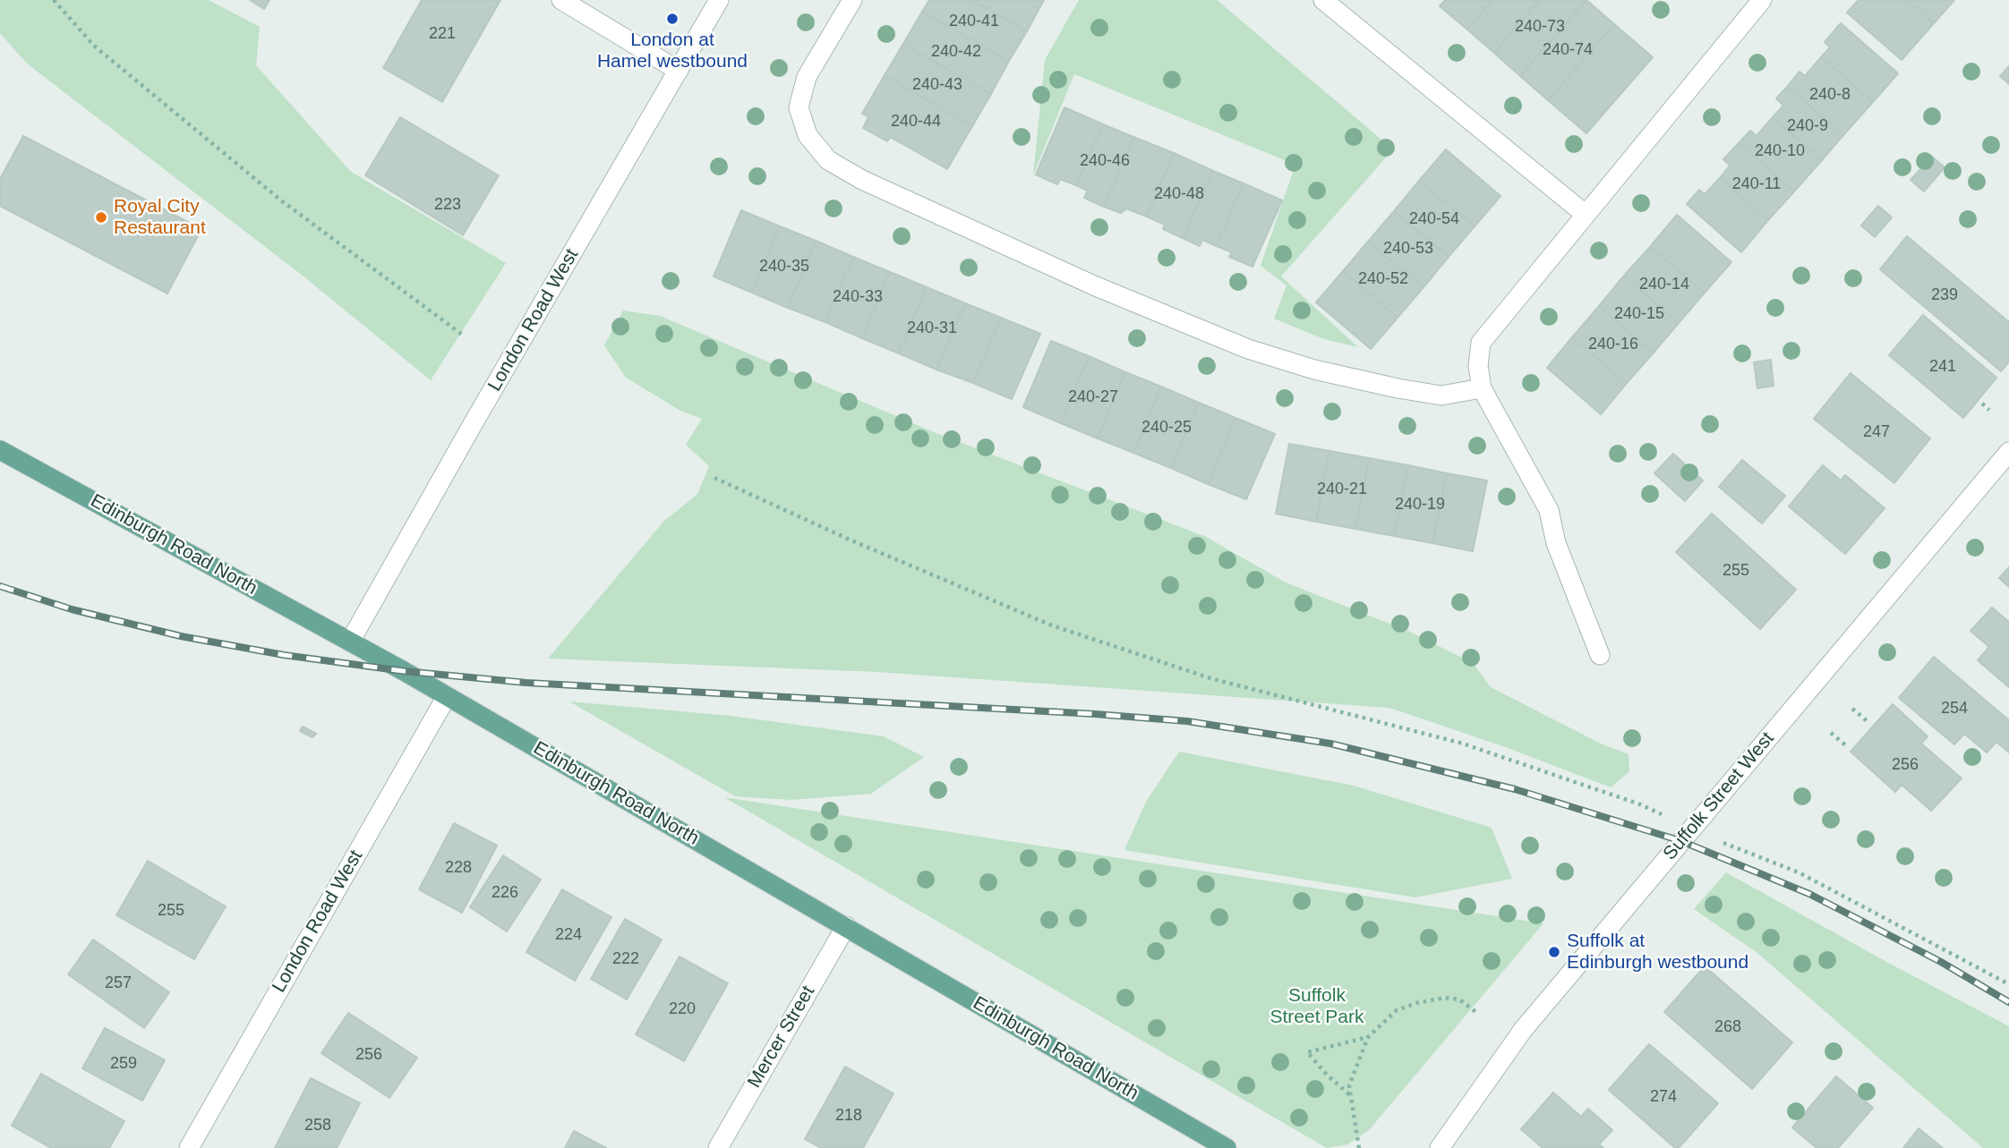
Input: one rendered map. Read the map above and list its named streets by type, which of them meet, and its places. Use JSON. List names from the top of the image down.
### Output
{
  "streets": {
    "main road": ["Edinburgh Road North"],
    "street": ["London Road West", "Suffolk Street West", "Mercer Street"]
  },
  "crossings": [
    ["London Road West", "Edinburgh Road North"],
    ["Edinburgh Road North", "Mercer Street"]
  ],
  "parks": ["Suffolk Street Park"],
  "places": ["London at Hamel westbound", "Royal City Restaurant", "Suffolk at Edinburgh westbound"],
  "house_numbers": [
    "240-41",
    "240-73",
    "221",
    "240-74",
    "240-42",
    "240-43",
    "240-8",
    "240-44",
    "240-9",
    "240-10",
    "240-46",
    "240-11",
    "240-48",
    "223",
    "240-54",
    "240-53",
    "240-35",
    "240-52",
    "240-14",
    "239",
    "240-33",
    "240-15",
    "240-31",
    "240-16",
    "241",
    "240-27",
    "240-25",
    "247",
    "240-21",
    "240-19",
    "255",
    "254",
    "256",
    "228",
    "226",
    "255",
    "224",
    "222",
    "257",
    "220",
    "268",
    "256",
    "259",
    "274",
    "218",
    "258"
  ]
}
